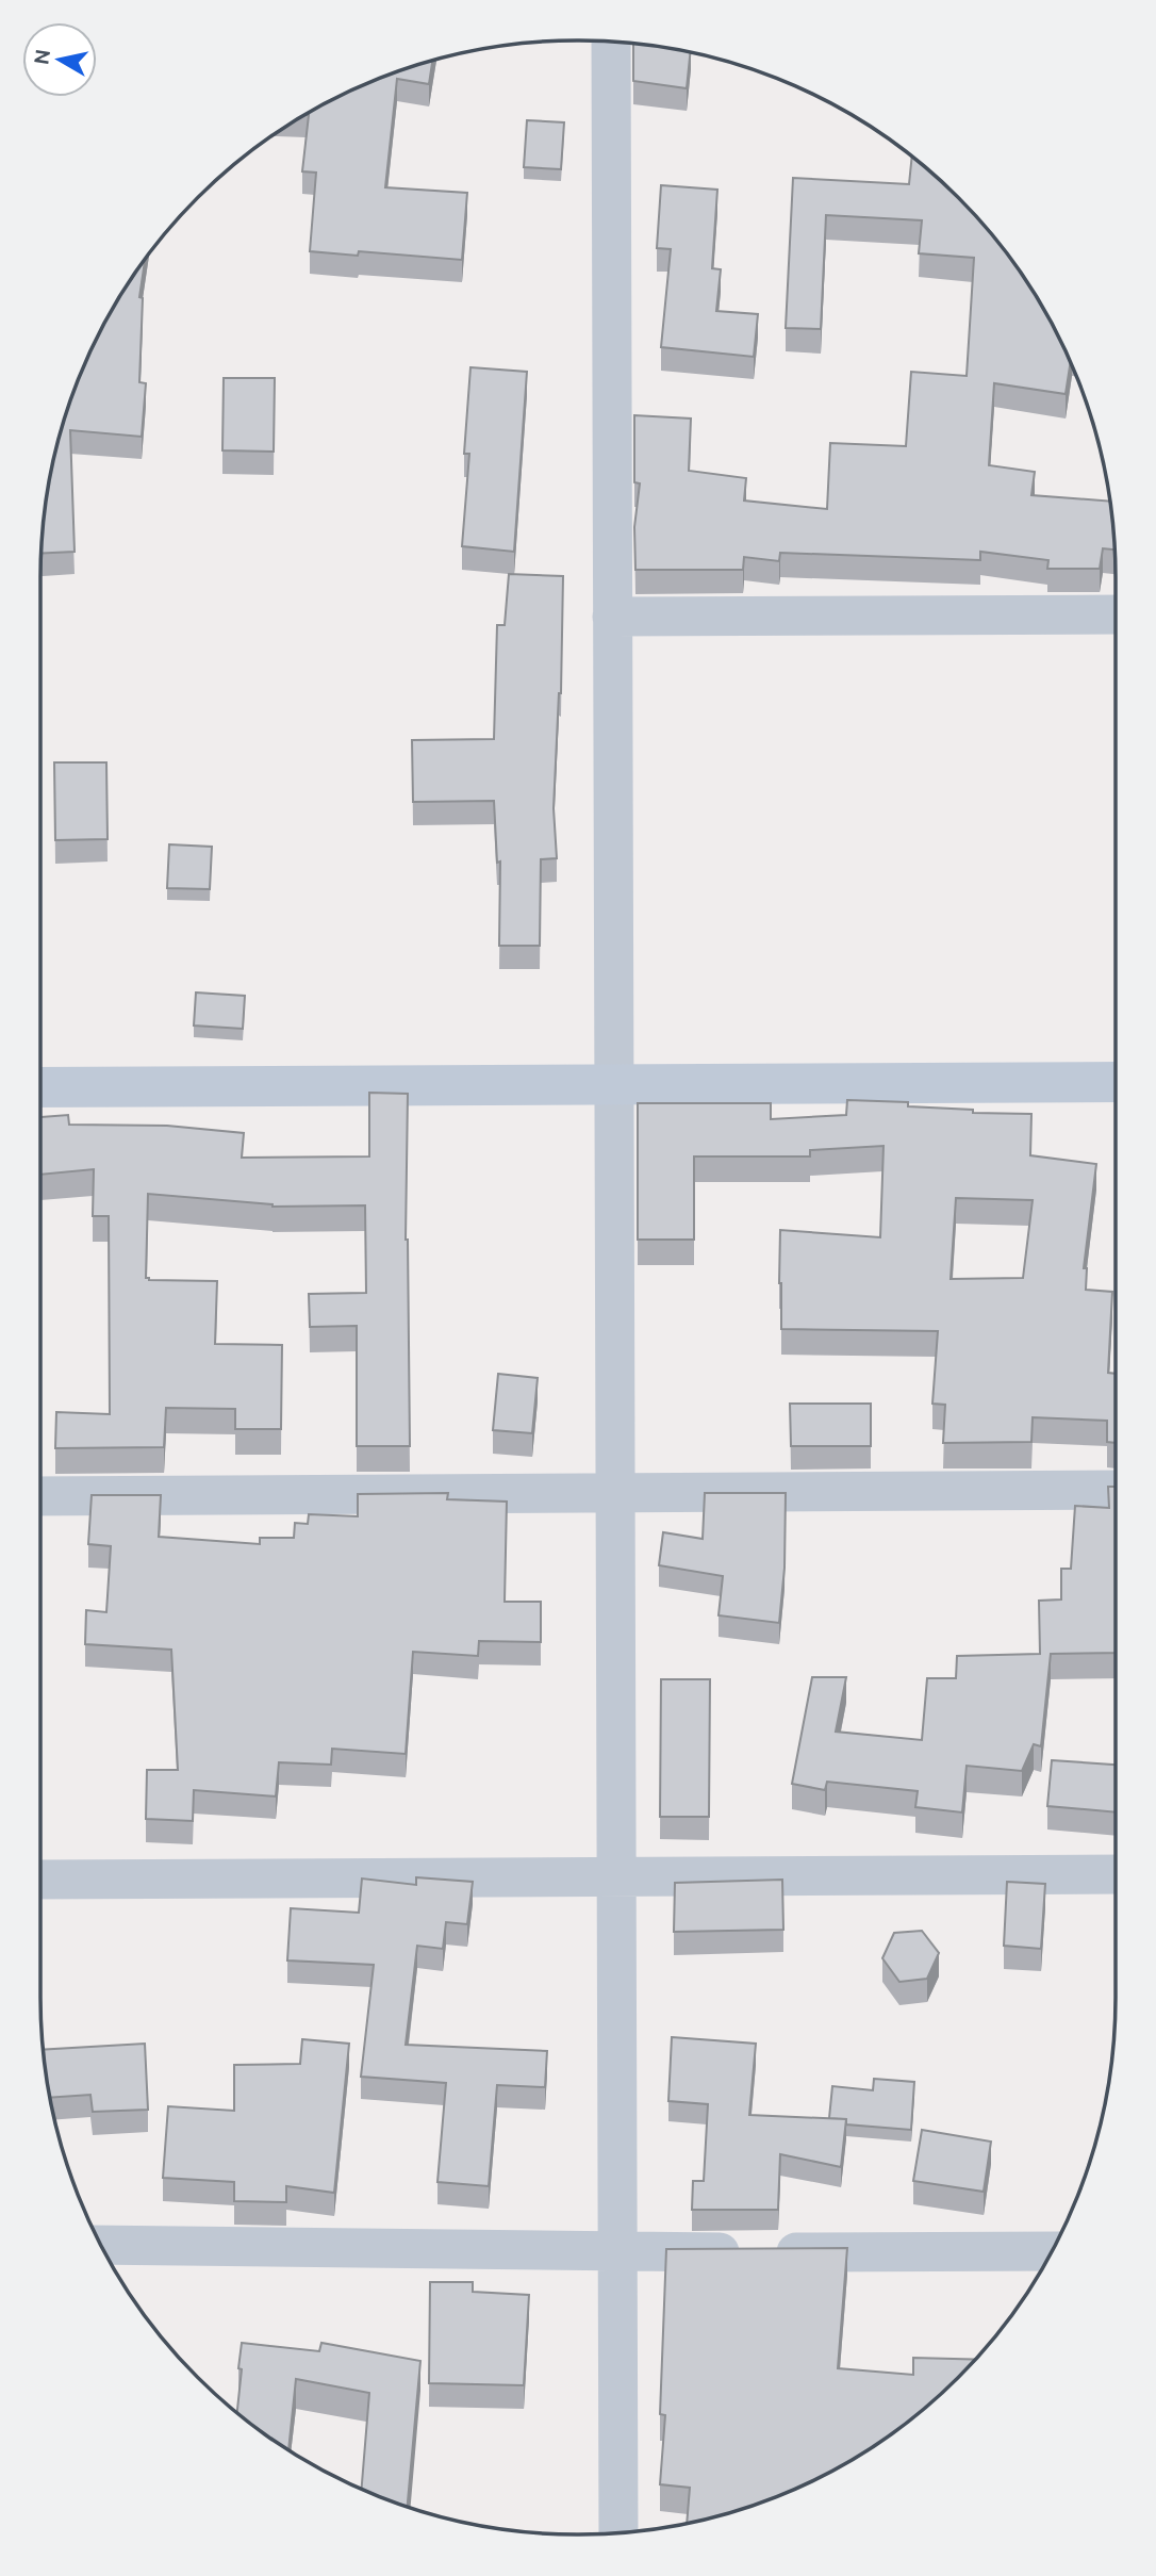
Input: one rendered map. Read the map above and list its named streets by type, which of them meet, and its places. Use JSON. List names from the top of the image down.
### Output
{
  "north": "left"
}
